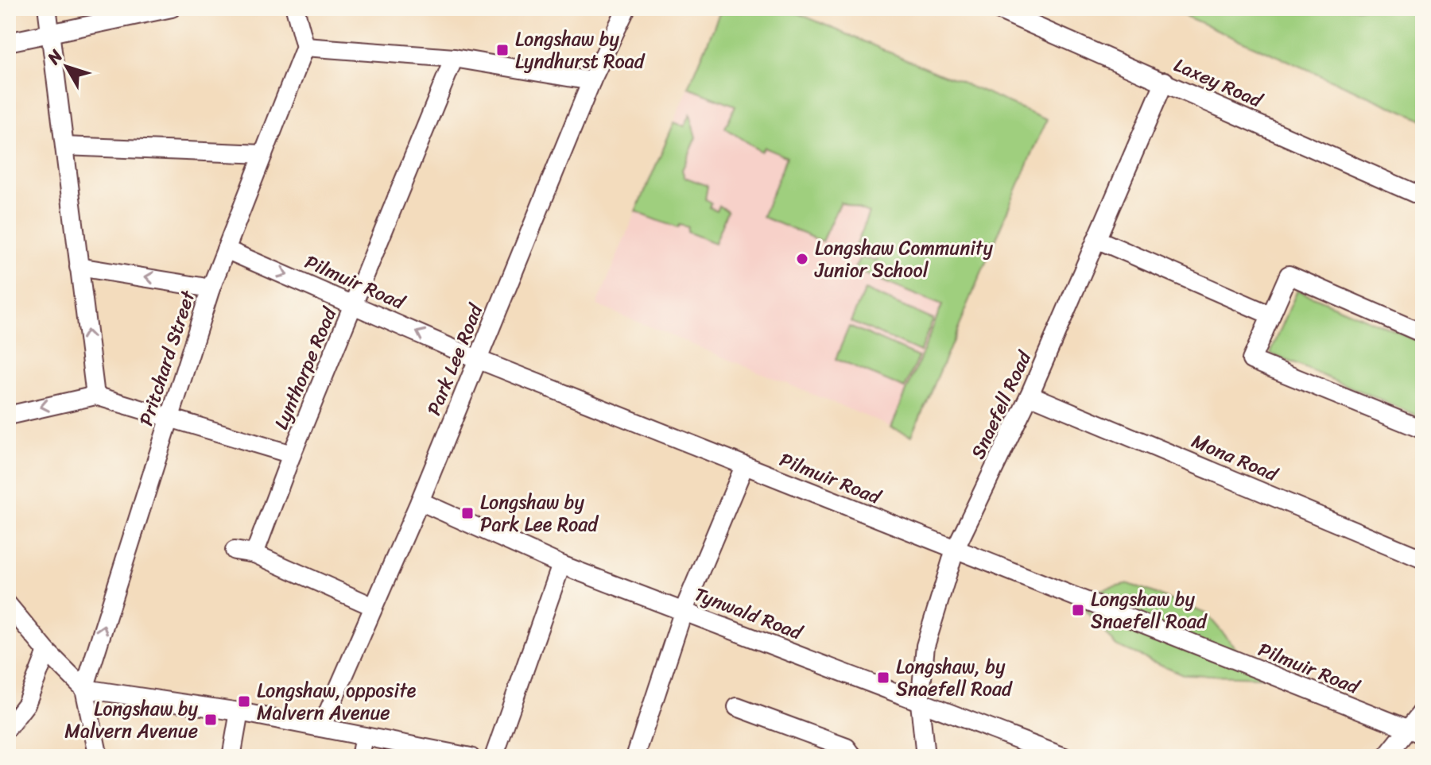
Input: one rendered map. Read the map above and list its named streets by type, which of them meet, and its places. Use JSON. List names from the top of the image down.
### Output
{
  "streets": {
    "street": [
      "Laxey Road",
      "Pilmuir Road",
      "Pritchard Street",
      "Park Lee Road",
      "Lynthorpe Road",
      "Snaefell Road",
      "Mona Road",
      "Tynwald Road"
    ]
  },
  "crossings": [
    ["Laxey Road", "Snaefell Road"],
    ["Pilmuir Road", "Pritchard Street"],
    ["Pilmuir Road", "Park Lee Road"],
    ["Pilmuir Road", "Lynthorpe Road"],
    ["Pilmuir Road", "Snaefell Road"],
    ["Park Lee Road", "Tynwald Road"],
    ["Snaefell Road", "Mona Road"],
    ["Snaefell Road", "Tynwald Road"]
  ],
  "one_way": ["Pritchard Street"],
  "places": {
    "transit": [
      "Longshaw by Lyndhurst Road",
      "Longshaw by Park Lee Road",
      "Longshaw by Snaefell Road",
      "Longshaw, by Snaefell Road",
      "Longshaw, opposite Malvern Avenue",
      "Longshaw by Malvern Avenue"
    ],
    "other": ["Longshaw Community Junior School"]
  },
  "north": "top left"
}
